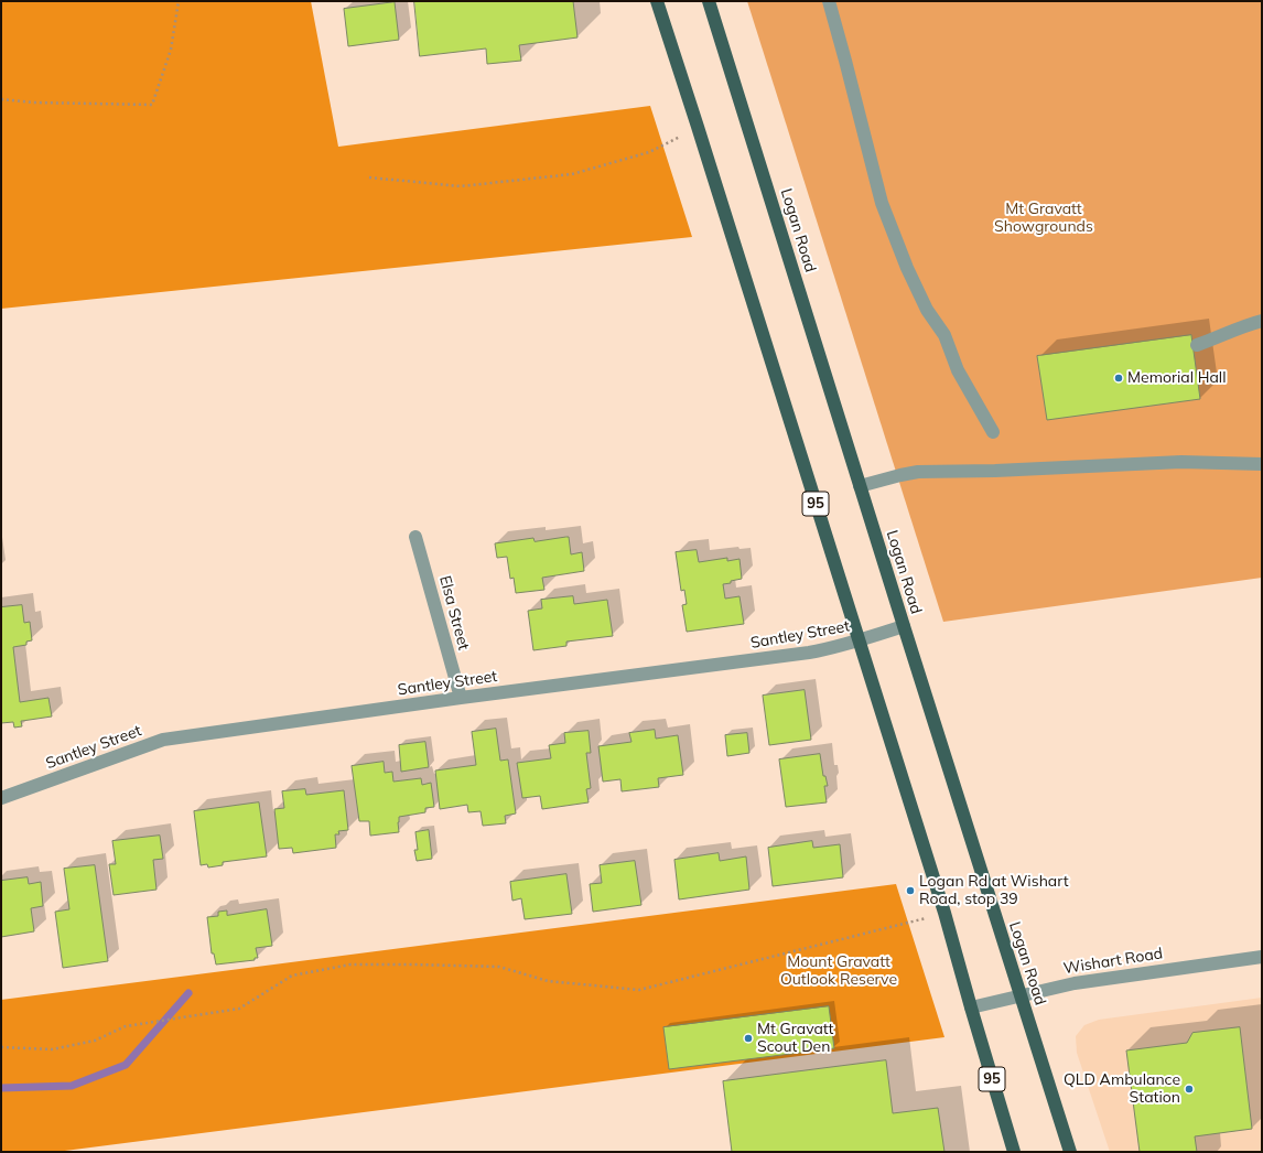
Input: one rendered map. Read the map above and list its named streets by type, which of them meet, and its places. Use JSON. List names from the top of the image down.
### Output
{
  "streets": {
    "main road": ["Logan Road", "95"],
    "street": ["Elsa Street", "Santley Street", "Wishart Road"]
  },
  "crossings": [
    ["Logan Road", "Santley Street"],
    ["Logan Road", "Wishart Road"],
    ["95", "Santley Street"],
    ["95", "Wishart Road"],
    ["Elsa Street", "Santley Street"]
  ],
  "parks": ["Mt Gravatt Showgrounds", "Mount Gravatt Outlook Reserve"],
  "places": [
    "Memorial Hall",
    "Logan Rd at Wishart Road, stop 39",
    "Mt Gravatt Scout Den",
    "QLD Ambulance Station"
  ]
}
